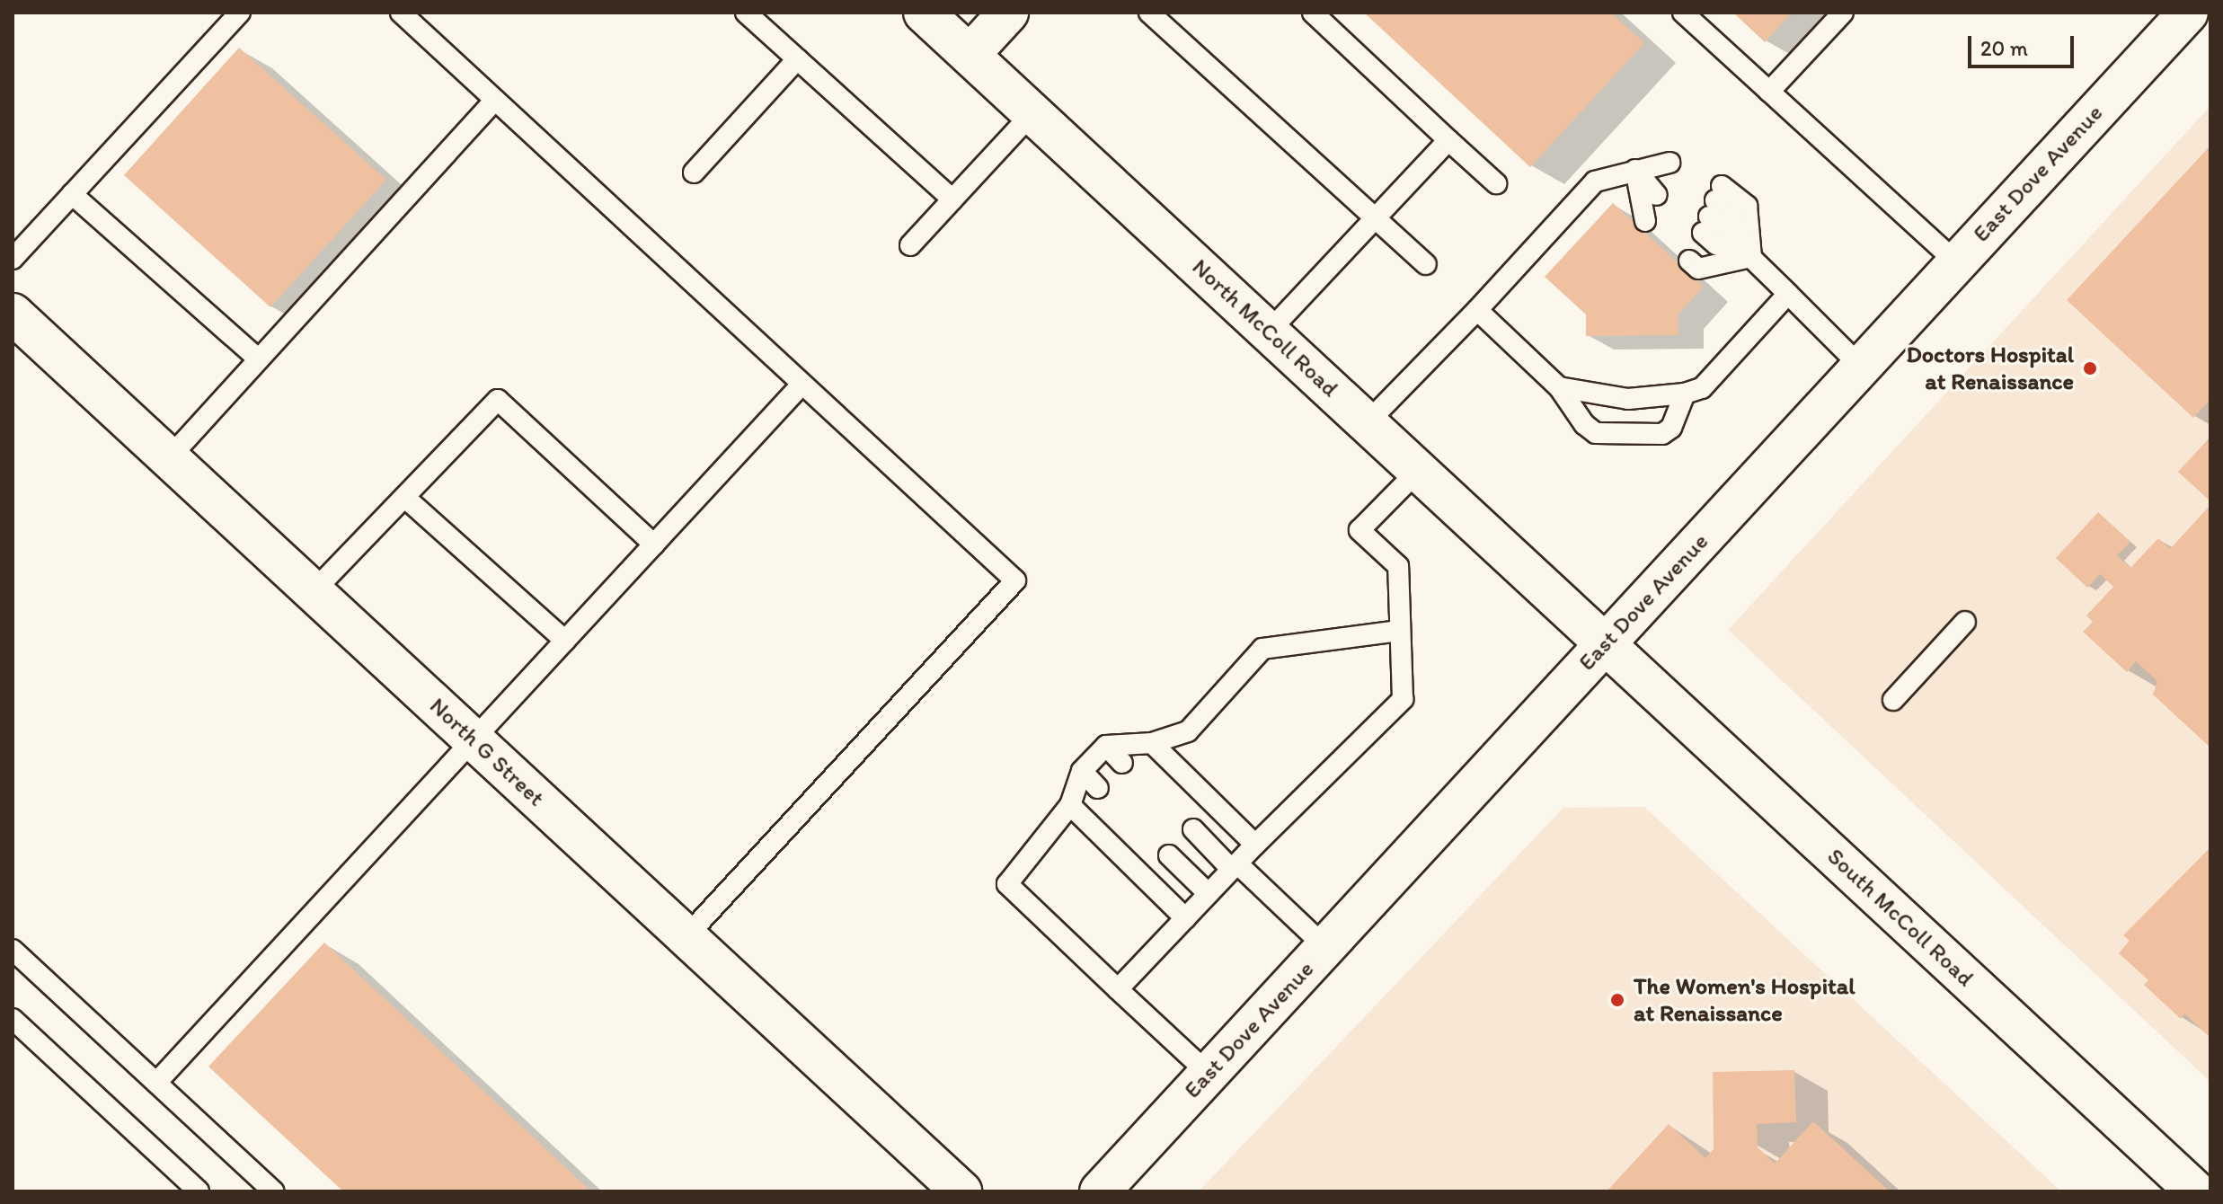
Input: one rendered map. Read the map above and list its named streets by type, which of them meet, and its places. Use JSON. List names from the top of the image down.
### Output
{
  "streets": {
    "main road": [
      "East Dove Avenue",
      "North McColl Road",
      "North G Street",
      "South McColl Road"
    ]
  },
  "crossings": [
    ["East Dove Avenue", "North McColl Road"],
    ["East Dove Avenue", "South McColl Road"],
    ["North McColl Road", "South McColl Road"]
  ],
  "places": ["Doctors Hospital at Renaissance", "The Women's Hospital at Renaissance"],
  "scale_bar": "20 m"
}
